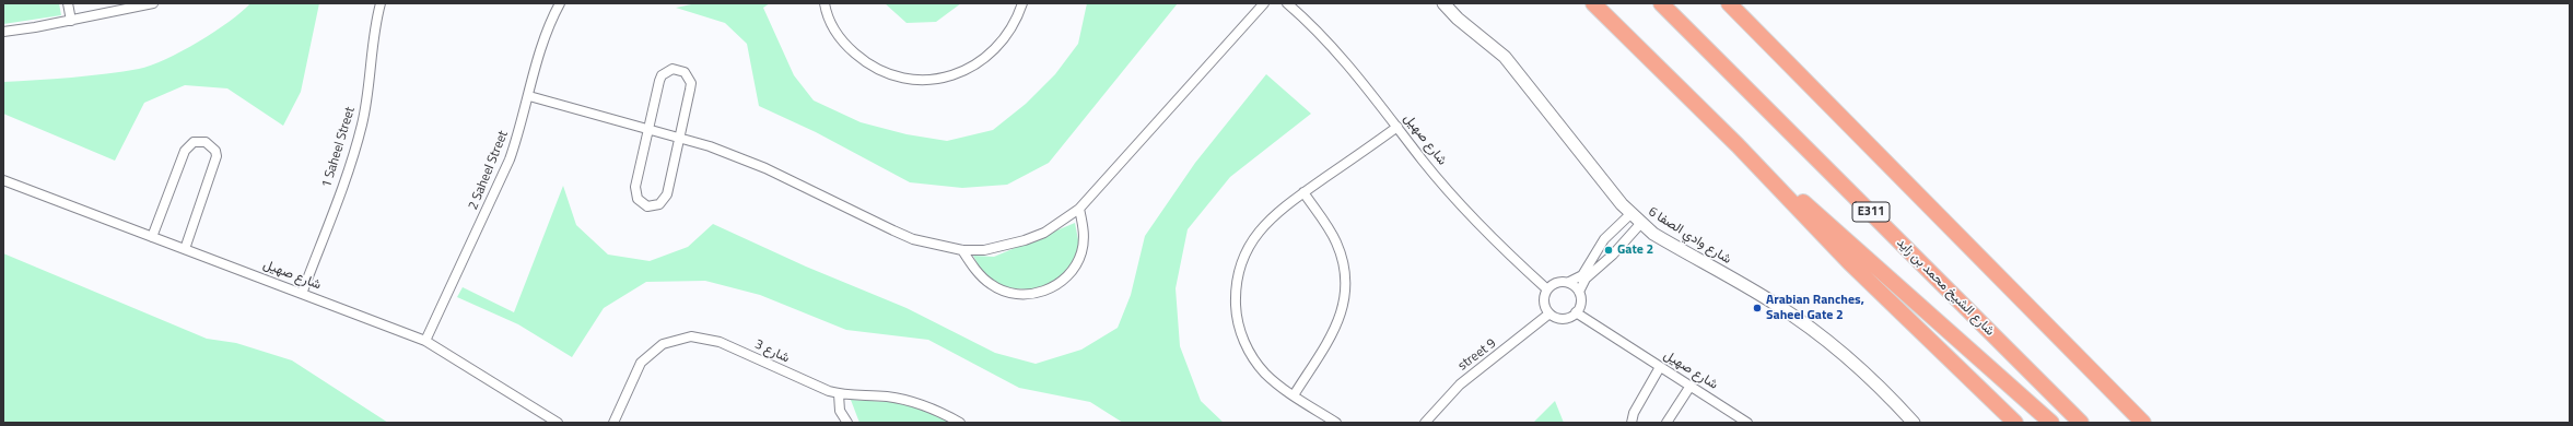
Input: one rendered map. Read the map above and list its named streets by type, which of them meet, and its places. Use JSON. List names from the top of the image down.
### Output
{
  "streets": {
    "highway": ["E311", "شارع الشيخ محمد بن زايد"],
    "street": [
      "شارع صهيل",
      "1 Saheel Street",
      "2 Saheel Street",
      "شارع وادي الصفا 6",
      "3 شارع",
      "street 9"
    ]
  },
  "crossings": [
    ["شارع صهيل", "1 Saheel Street"],
    ["شارع صهيل", "2 Saheel Street"],
    ["شارع صهيل", "street 9"]
  ],
  "places": ["Gate 2", "Arabian Ranches, Saheel Gate 2"]
}
